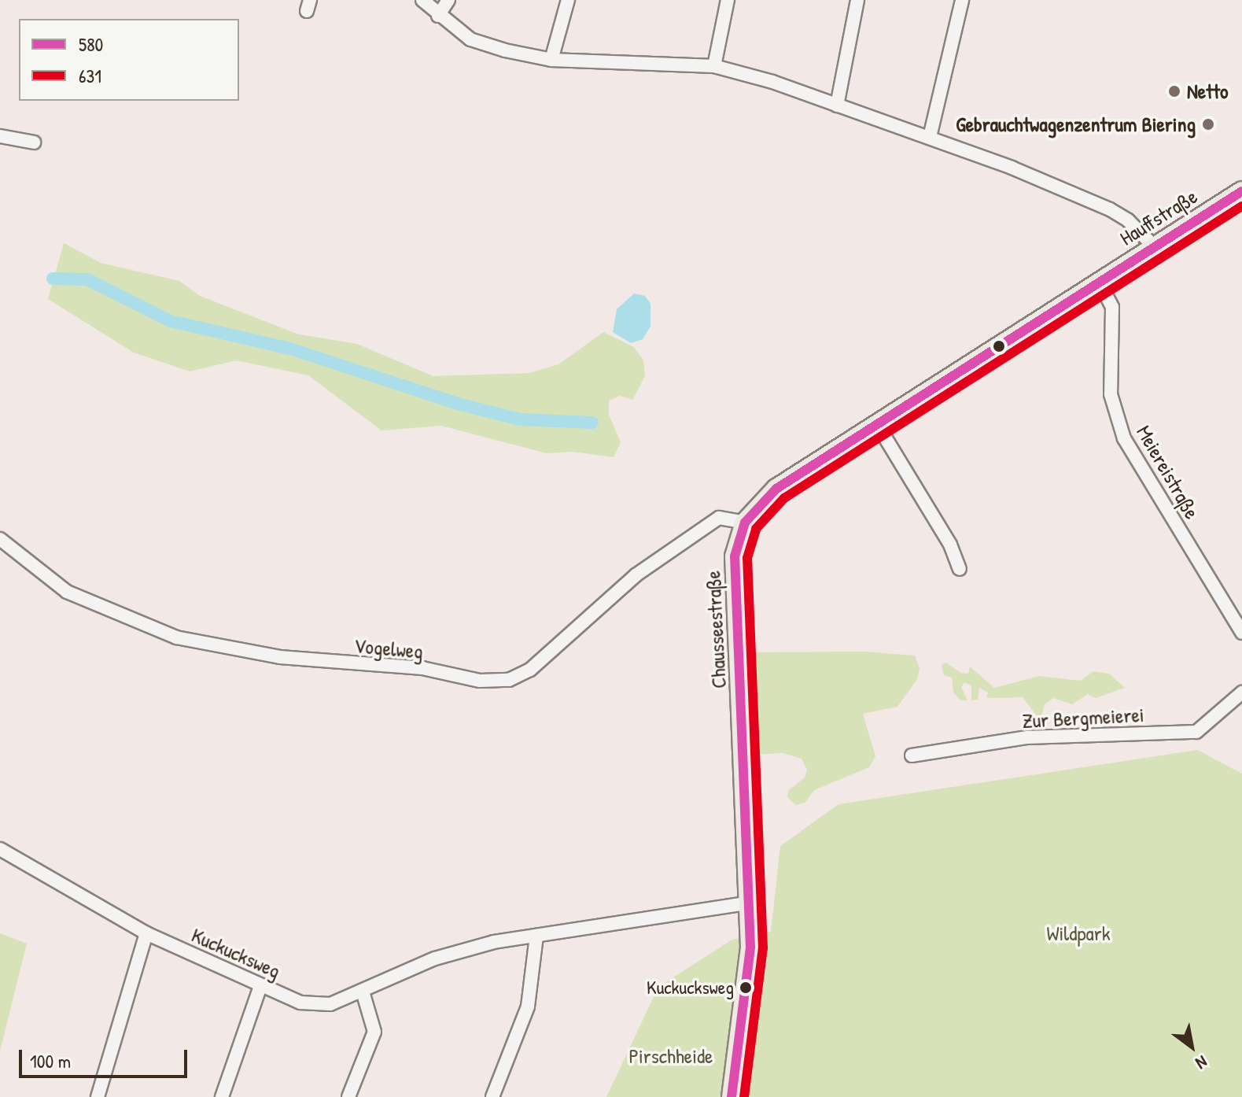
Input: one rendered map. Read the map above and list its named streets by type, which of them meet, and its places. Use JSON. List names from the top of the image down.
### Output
{
  "streets": {
    "main road": ["Hauffstraße", "Chausseestraße"],
    "street": [
      "Meiereistraße",
      "Vogelweg",
      "Zur Bergmeierei",
      "Kuckucksweg"
    ]
  },
  "crossings": [
    ["Hauffstraße", "Meiereistraße"],
    ["Hauffstraße", "Chausseestraße"],
    ["Meiereistraße", "Chausseestraße"],
    ["Chausseestraße", "Vogelweg"],
    ["Chausseestraße", "Kuckucksweg"]
  ],
  "parks": ["Wildpark", "Pirschheide"],
  "places": ["Netto", "Gebrauchtwagenzentrum Biering", "Kuckucksweg"],
  "lines": ["transit line 580", "transit line 631"],
  "legend": ["580", "631"],
  "scale_bar": "100 m",
  "north": "bottom right"
}
